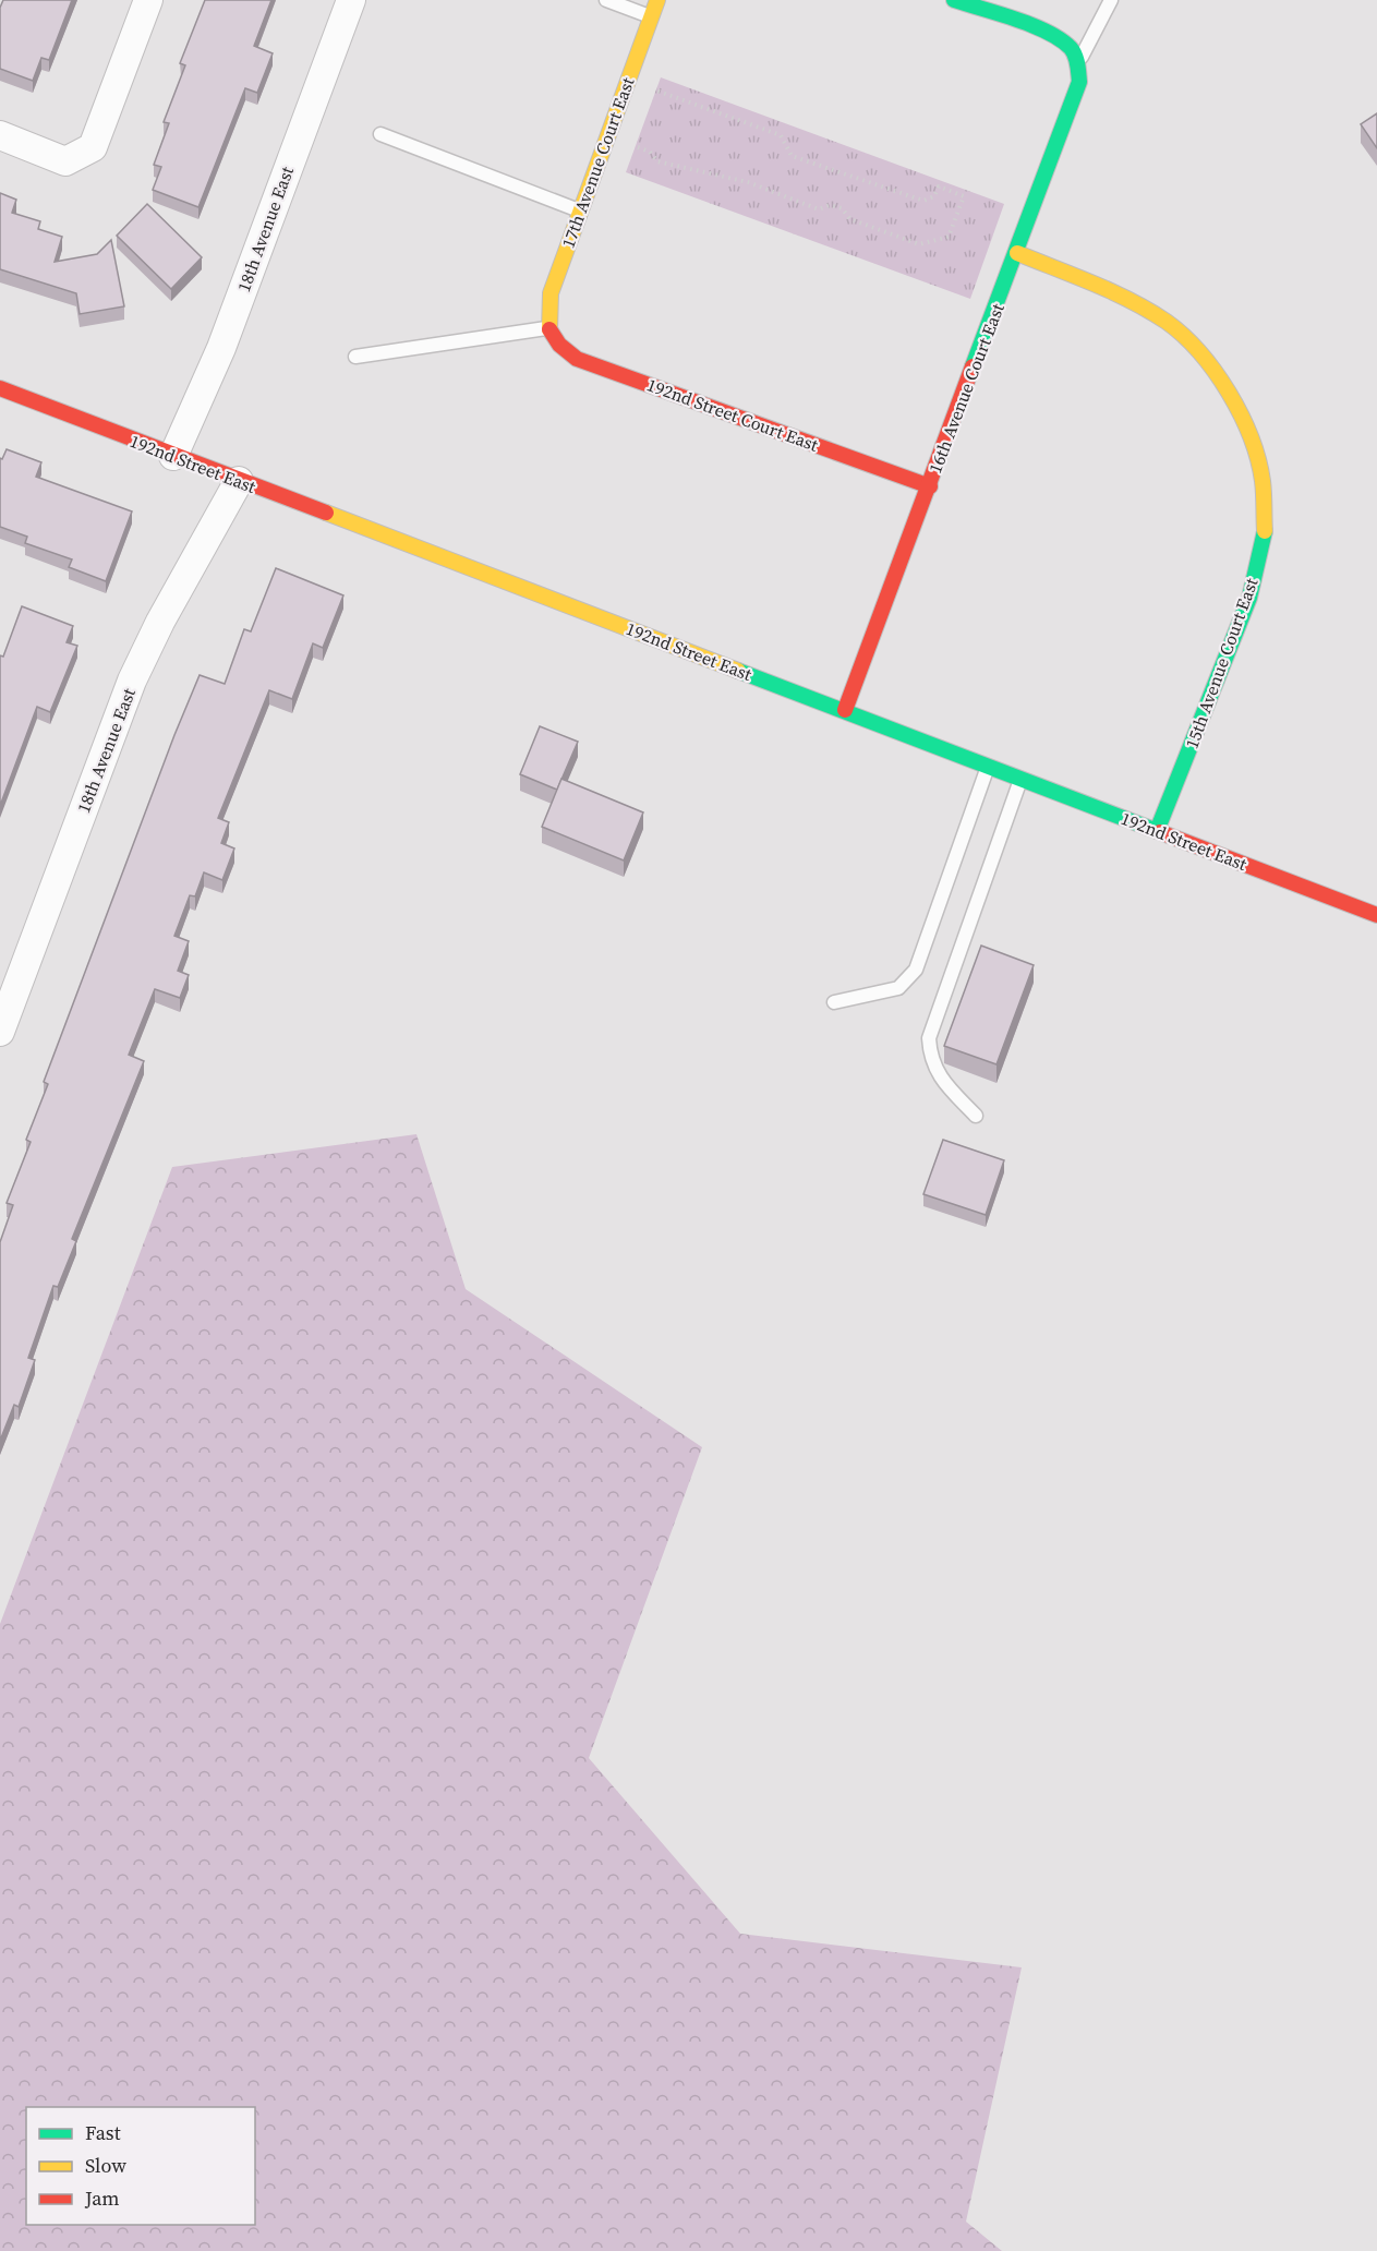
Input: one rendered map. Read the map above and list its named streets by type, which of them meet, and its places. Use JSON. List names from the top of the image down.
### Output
{
  "streets": {
    "street": [
      "17th Avenue Court East",
      "18th Avenue East",
      "16th Avenue Court East",
      "192nd Street Court East",
      "192nd Street East",
      "15th Avenue Court East"
    ]
  },
  "crossings": [
    ["17th Avenue Court East", "192nd Street Court East"],
    ["18th Avenue East", "192nd Street East"],
    ["16th Avenue Court East", "192nd Street Court East"],
    ["16th Avenue Court East", "192nd Street East"],
    ["16th Avenue Court East", "15th Avenue Court East"],
    ["192nd Street East", "15th Avenue Court East"]
  ],
  "legend": ["Fast", "Slow", "Jam"]
}
